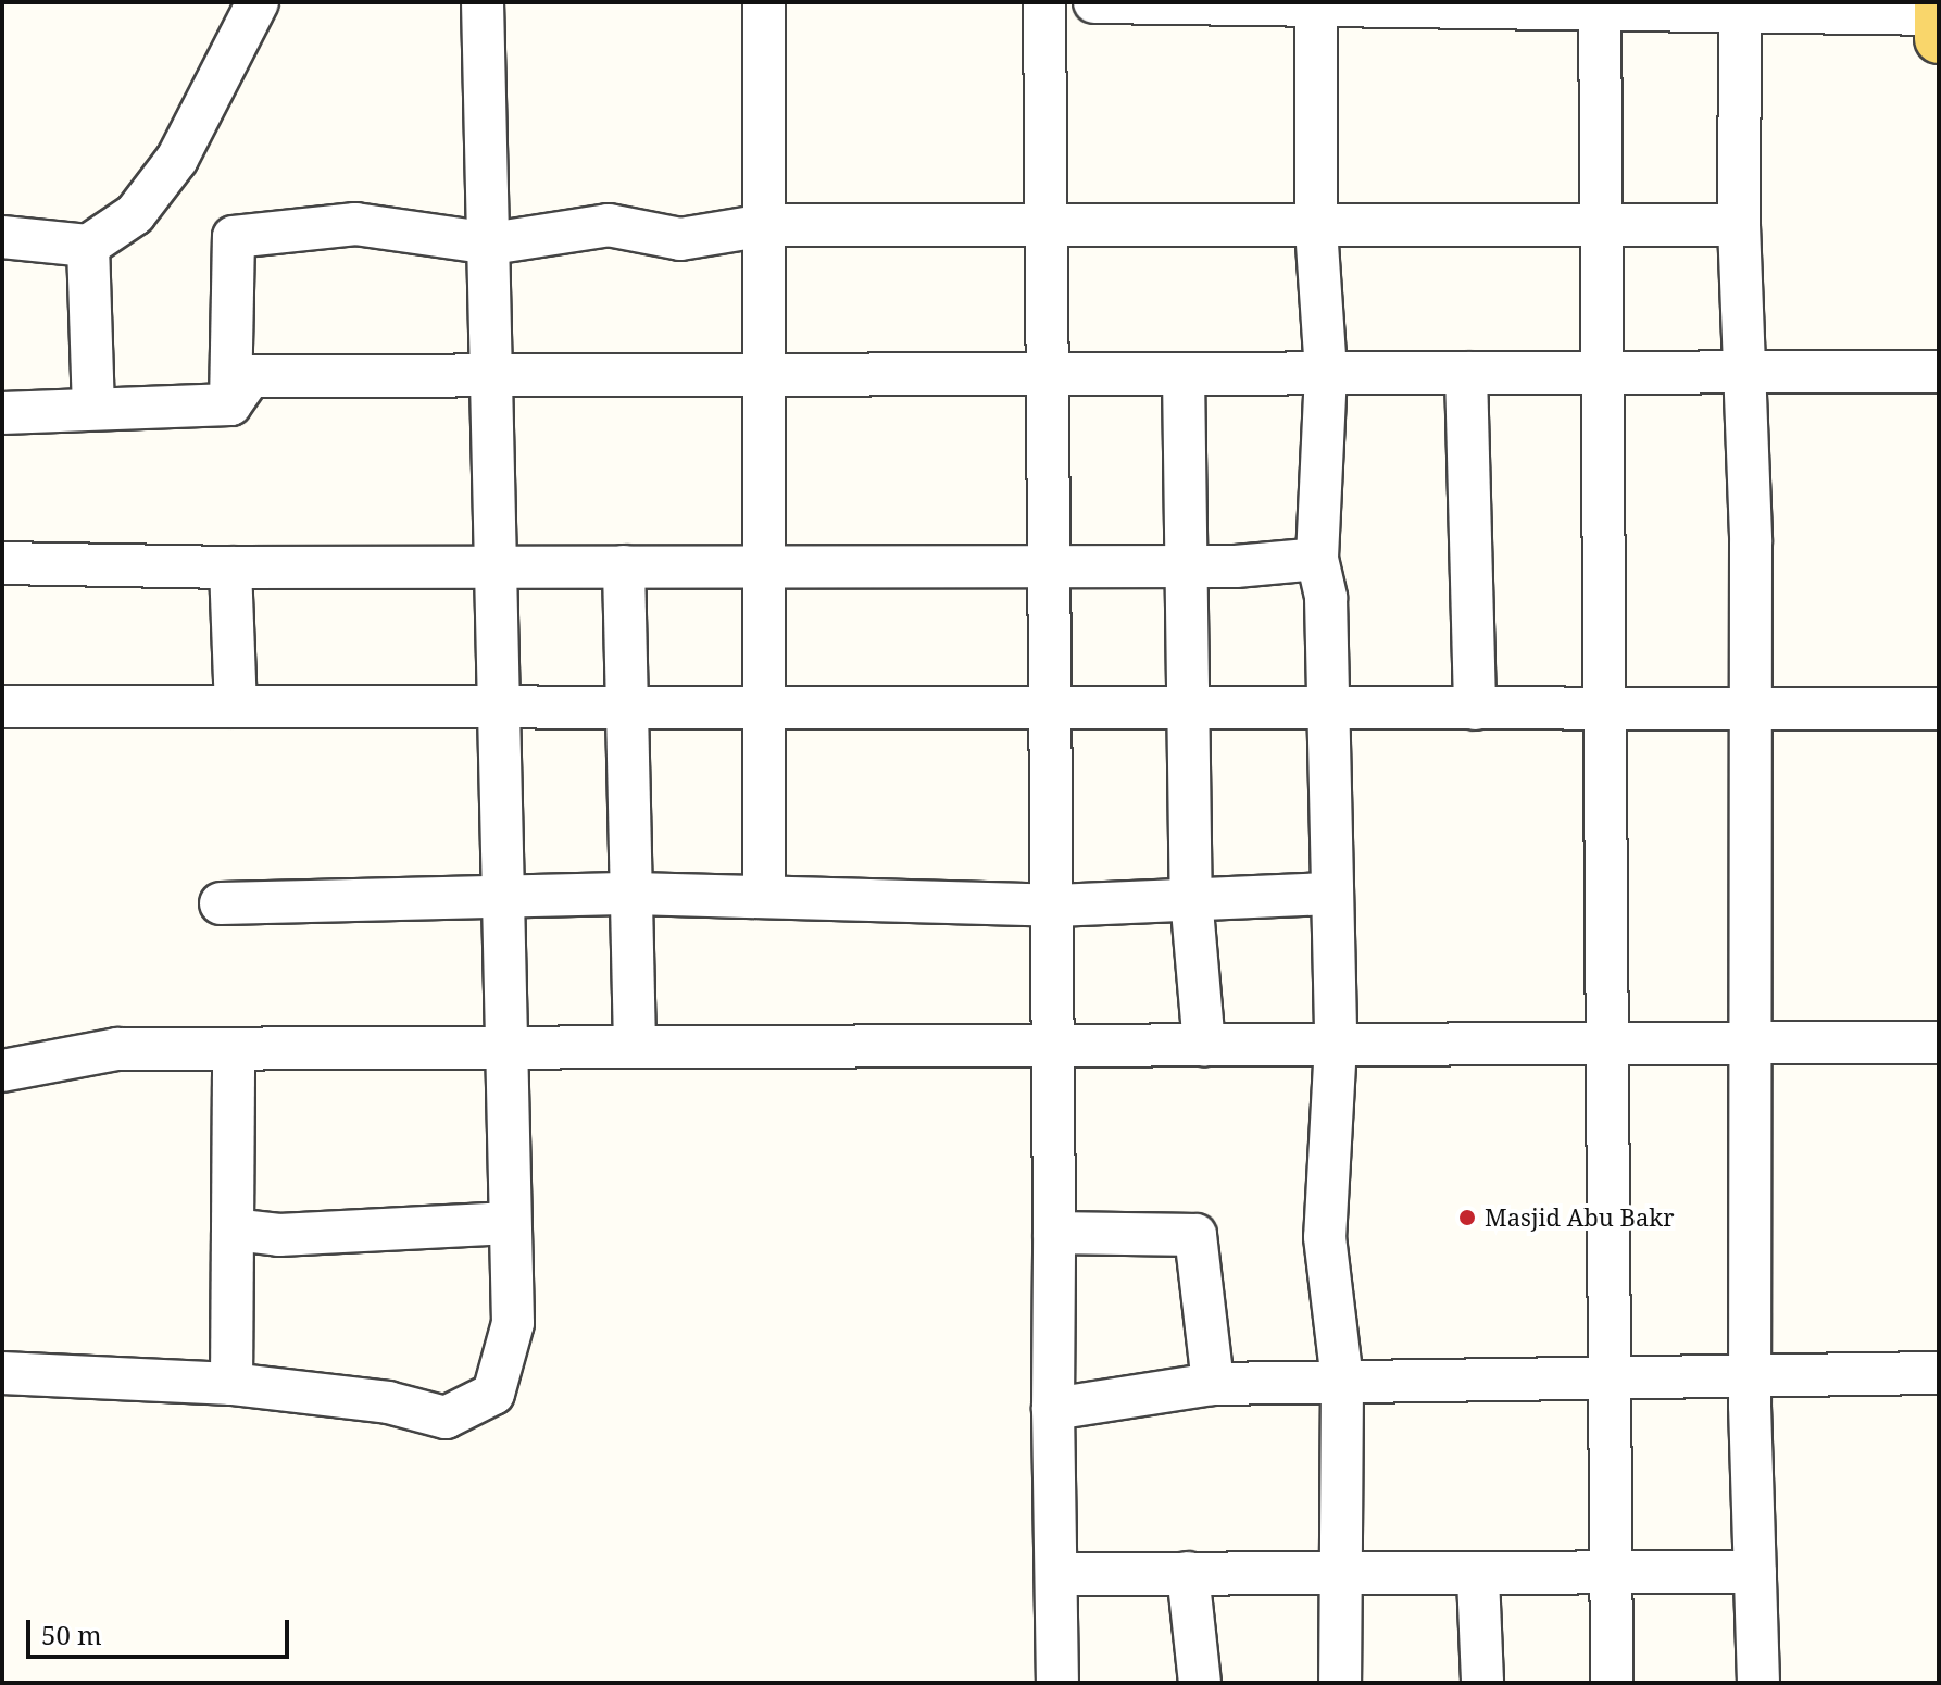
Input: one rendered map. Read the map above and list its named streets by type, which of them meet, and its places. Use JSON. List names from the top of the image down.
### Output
{
  "places": ["Masjid Abu Bakr"],
  "scale_bar": "50 m"
}
